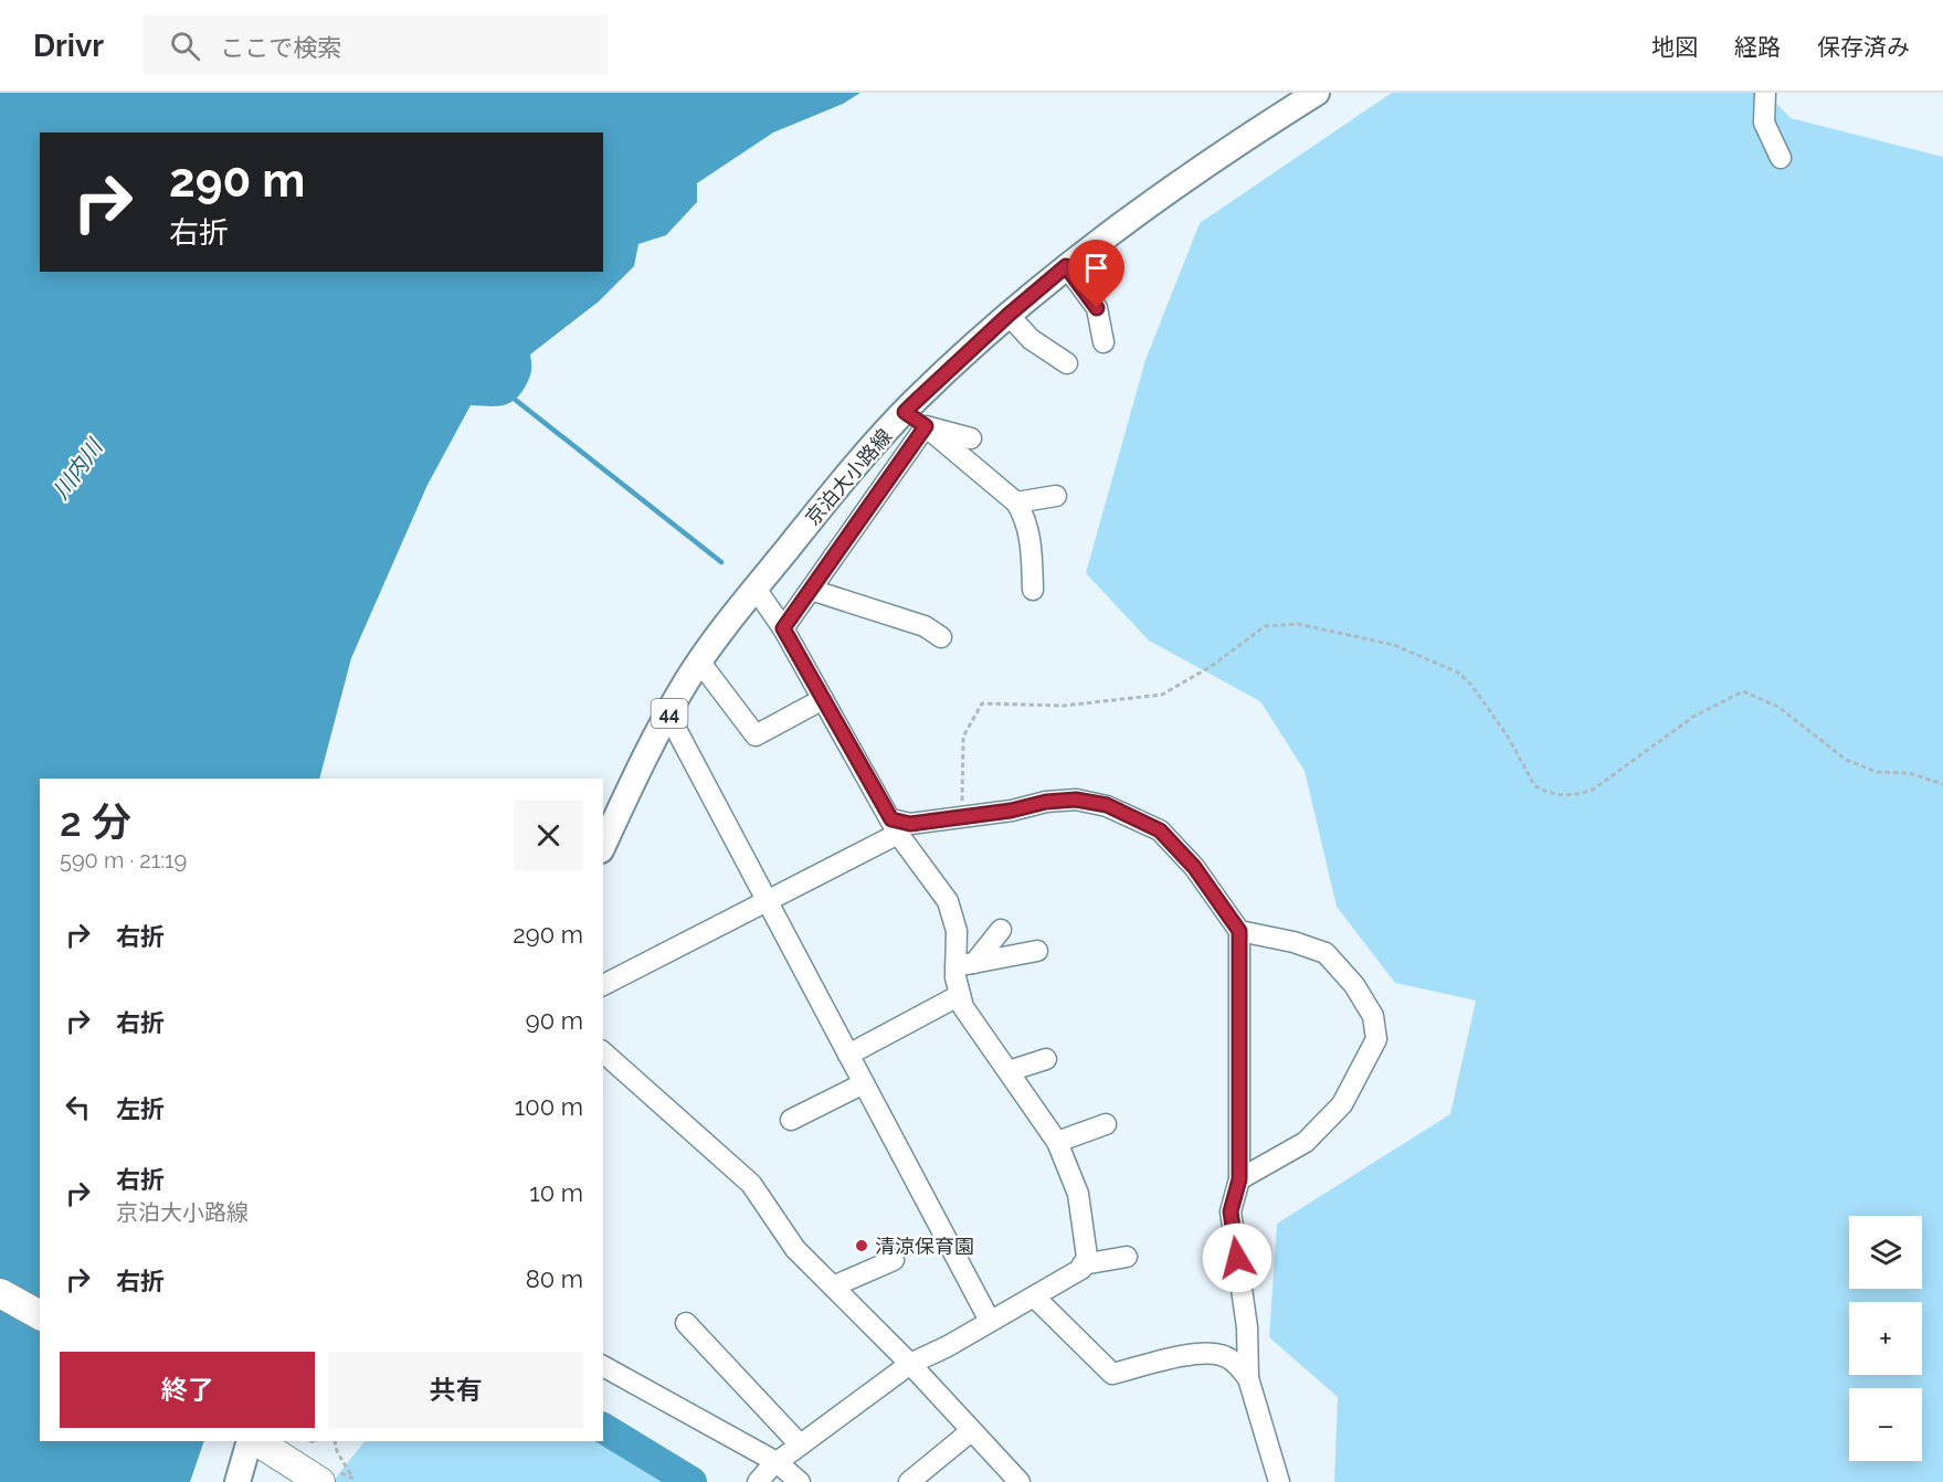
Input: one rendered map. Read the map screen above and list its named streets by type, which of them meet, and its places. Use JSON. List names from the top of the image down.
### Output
{
  "streets": {
    "main road": ["京泊大小路線", "44"]
  },
  "water": ["川内川"],
  "places": ["清涼保育園"],
  "page": {
    "header": "Drivr",
    "search": "ここで検索",
    "nav": ["地図", "経路", "保存済み"],
    "turn": ["290 m", "右折"],
    "heading": ["2 分", "590 m · 21:19"],
    "list": [
      {
        "name": "右折",
        "value": "290 m"
      },
      {
        "name": "右折",
        "value": "90 m"
      },
      {
        "name": "左折",
        "value": "100 m"
      },
      {
        "name": "右折",
        "note": "京泊大小路線",
        "value": "10 m"
      },
      {
        "name": "右折",
        "value": "80 m"
      }
    ],
    "map_buttons": ["+", "−"],
    "buttons": ["終了", "共有"]
  }
}
